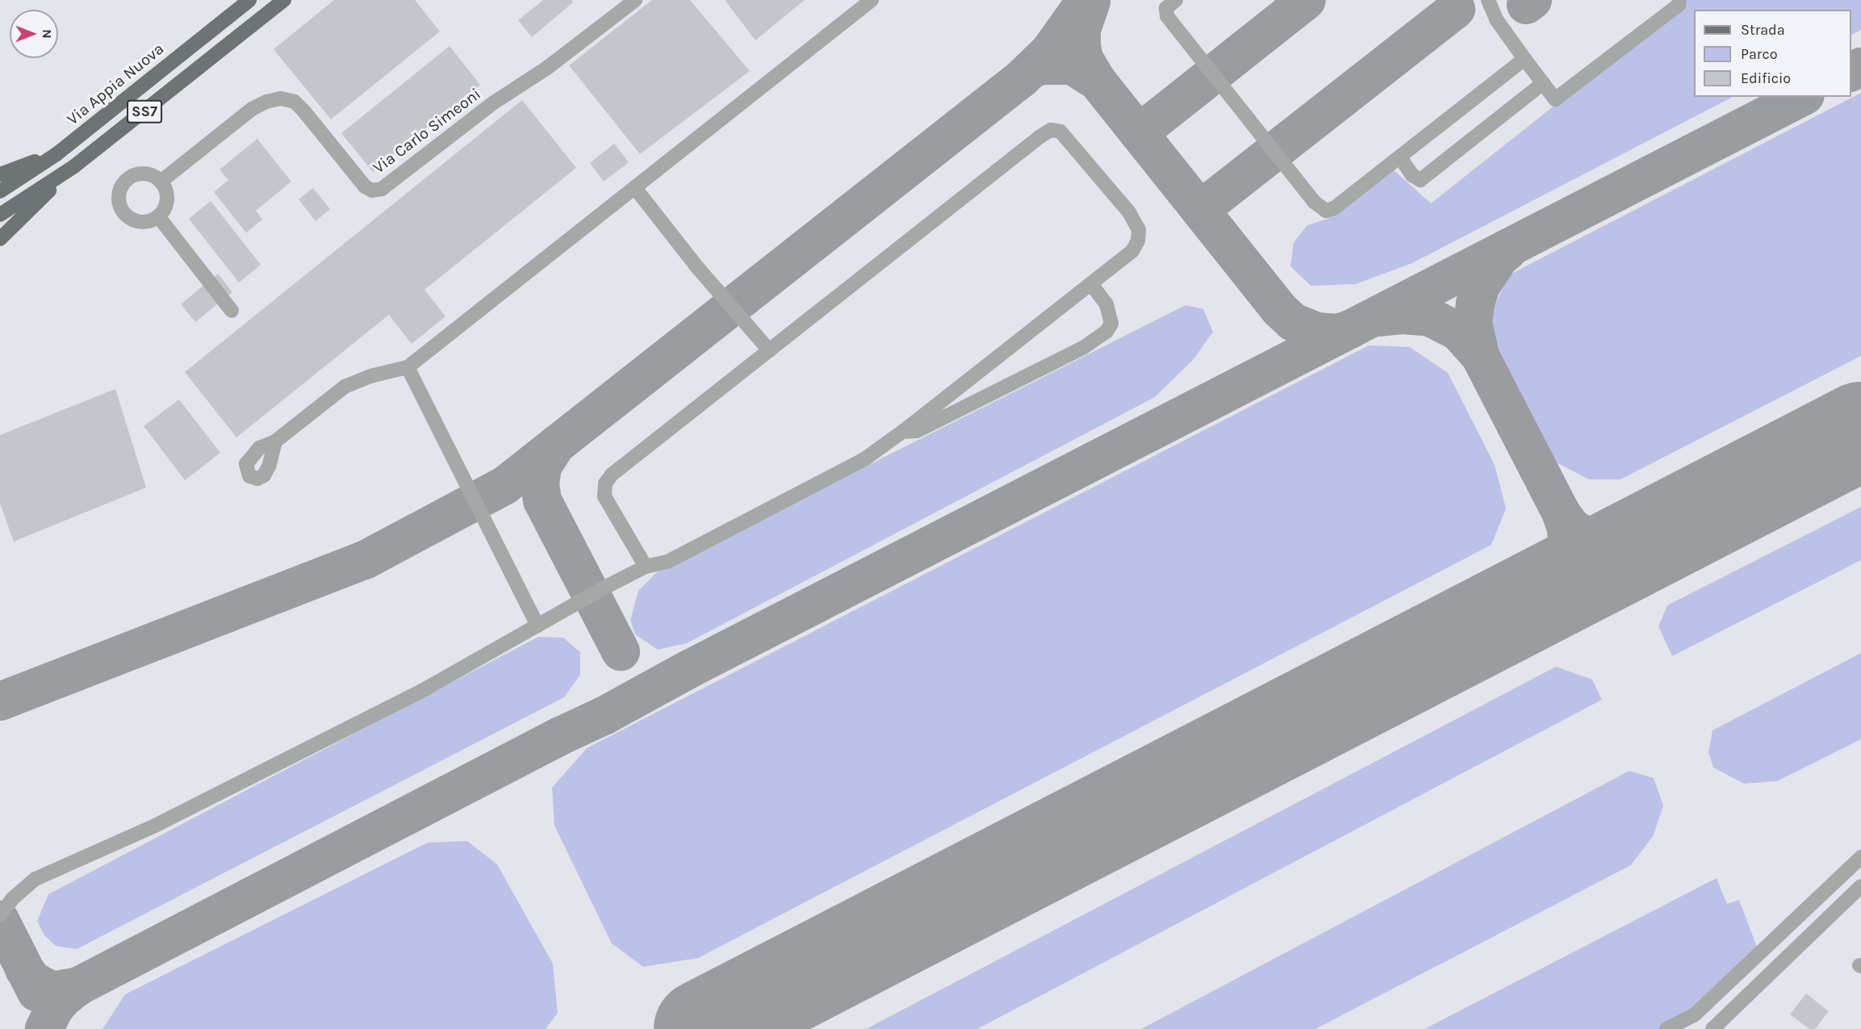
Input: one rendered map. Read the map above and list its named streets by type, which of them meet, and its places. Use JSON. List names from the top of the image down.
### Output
{
  "streets": {
    "main road": ["Via Appia Nuova", "SS7"],
    "lane": ["Via Carlo Simeoni"]
  },
  "legend": ["Strada", "Parco", "Edificio"],
  "north": "right"
}
